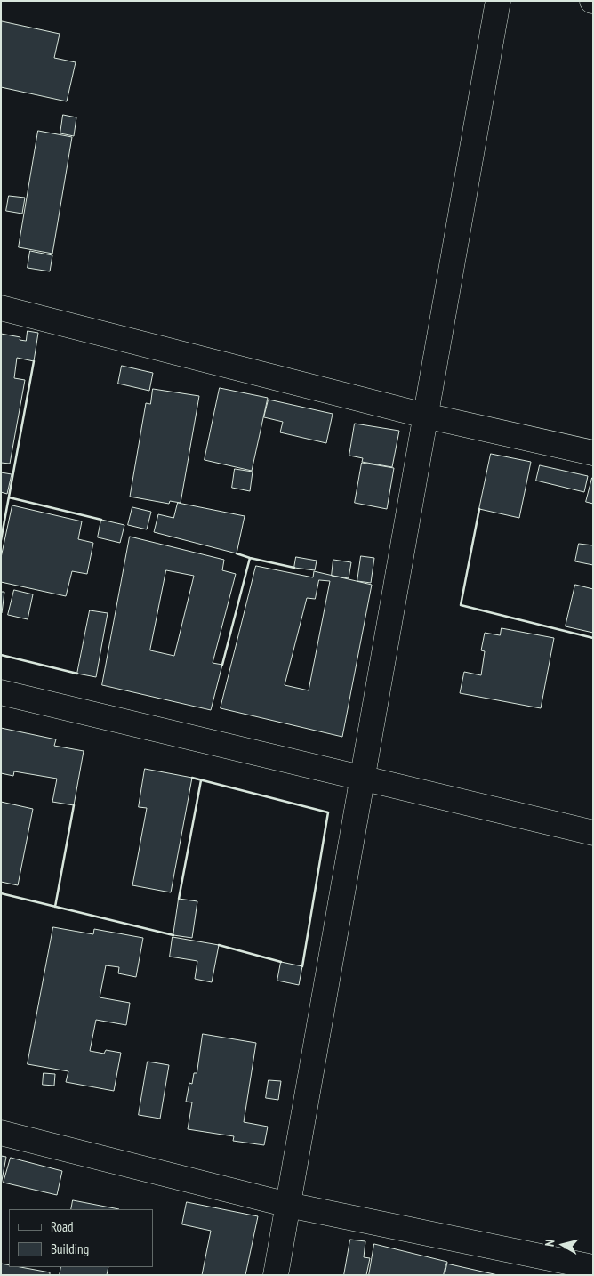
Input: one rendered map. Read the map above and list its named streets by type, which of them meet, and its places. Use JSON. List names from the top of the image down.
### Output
{
  "legend": ["Road", "Building"],
  "north": "left"
}
